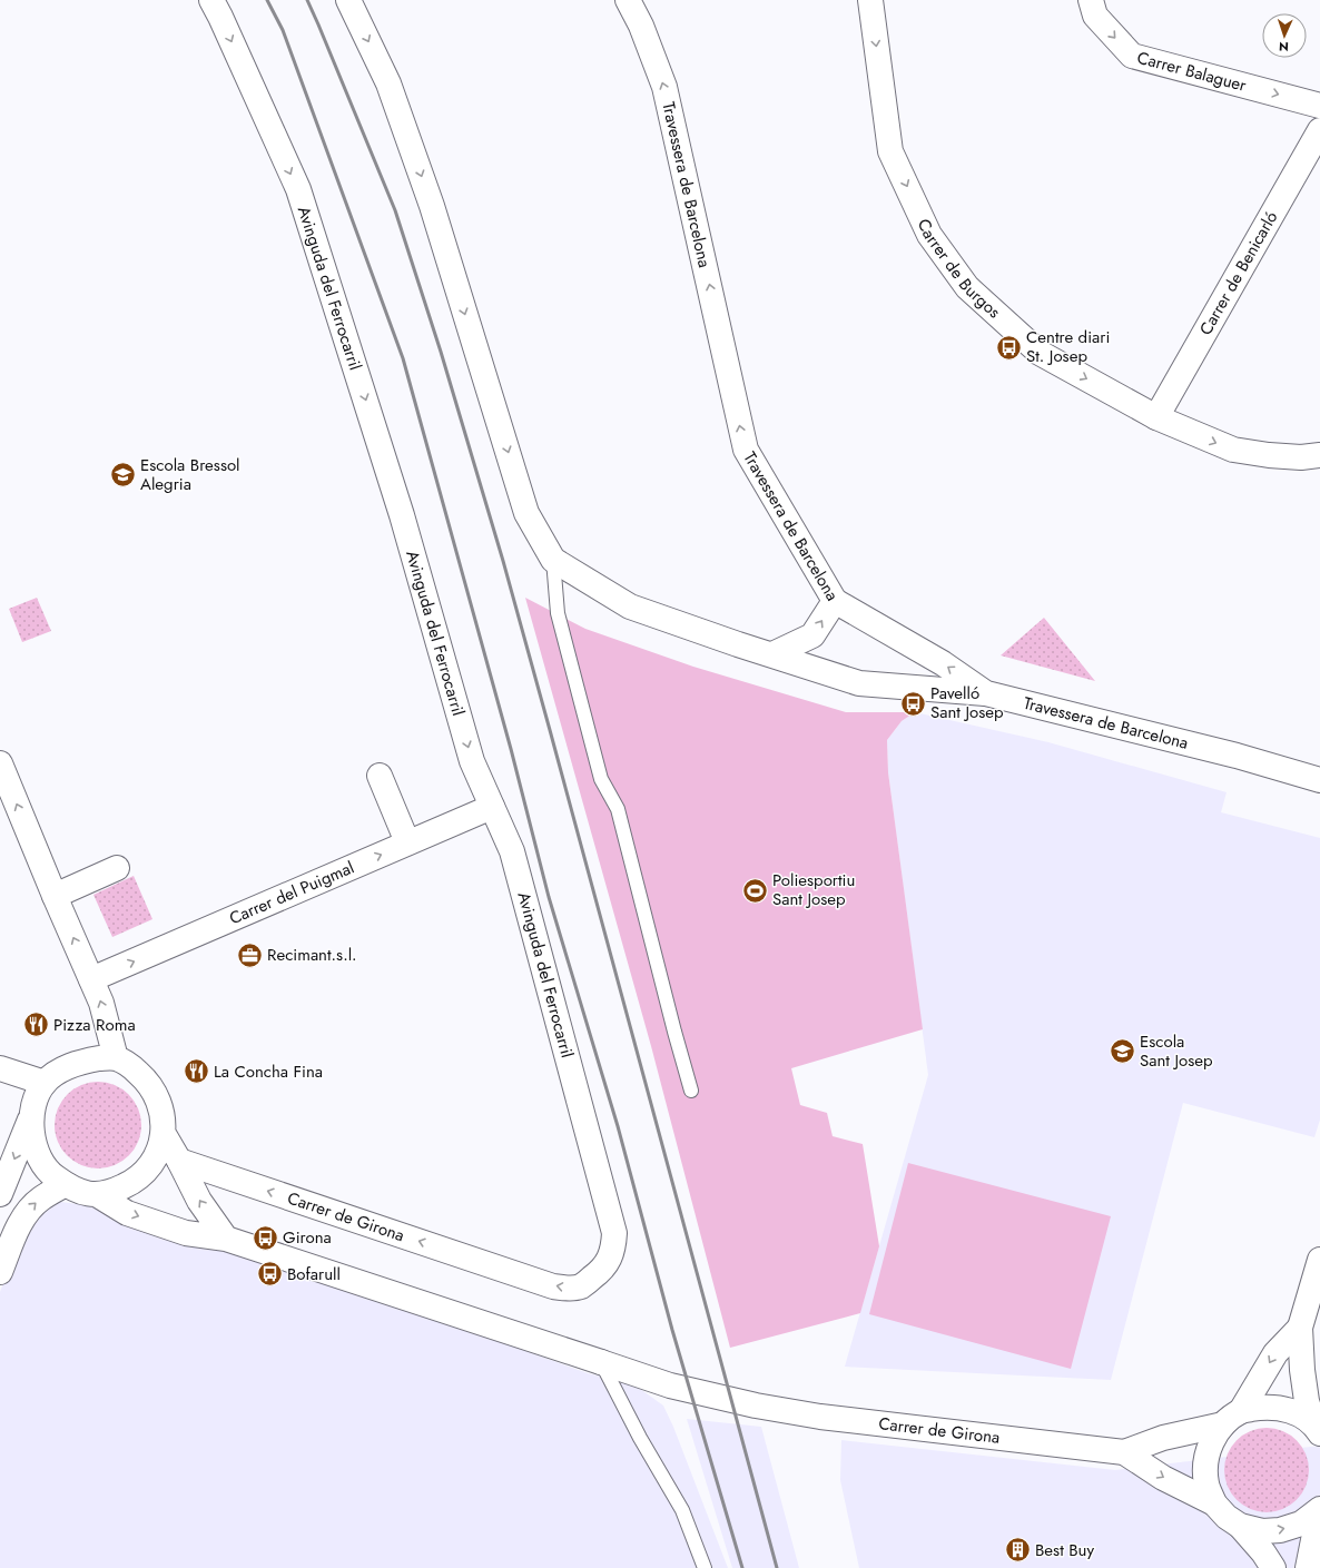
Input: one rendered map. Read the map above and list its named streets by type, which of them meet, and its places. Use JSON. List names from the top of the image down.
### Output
{
  "streets": {
    "street": [
      "Carrer Balaguer",
      "Travessera de Barcelona",
      "Carrer de Burgos",
      "Carrer de Benicarló",
      "Avinguda del Ferrocarril",
      "Carrer del Puigmal",
      "Carrer de Girona"
    ]
  },
  "crossings": [
    ["Carrer de Burgos", "Carrer de Benicarló"],
    ["Avinguda del Ferrocarril", "Carrer del Puigmal"],
    ["Avinguda del Ferrocarril", "Carrer de Girona"]
  ],
  "one_way": [
    "Carrer Balaguer",
    "Travessera de Barcelona",
    "Carrer de Burgos",
    "Carrer del Puigmal"
  ],
  "places": {
    "bus stop": [
      "Centre diari St. Josep",
      "Pavelló Sant Josep",
      "Girona",
      "Bofarull"
    ],
    "school or university": ["Escola Bressol Alegria", "Escola Sant Josep"],
    "sports": ["Poliesportiu Sant Josep"],
    "office": ["Recimant.s.l."],
    "restaurant": ["Pizza Roma", "La Concha Fina"],
    "building": ["Best Buy"]
  },
  "north": "bottom"
}
